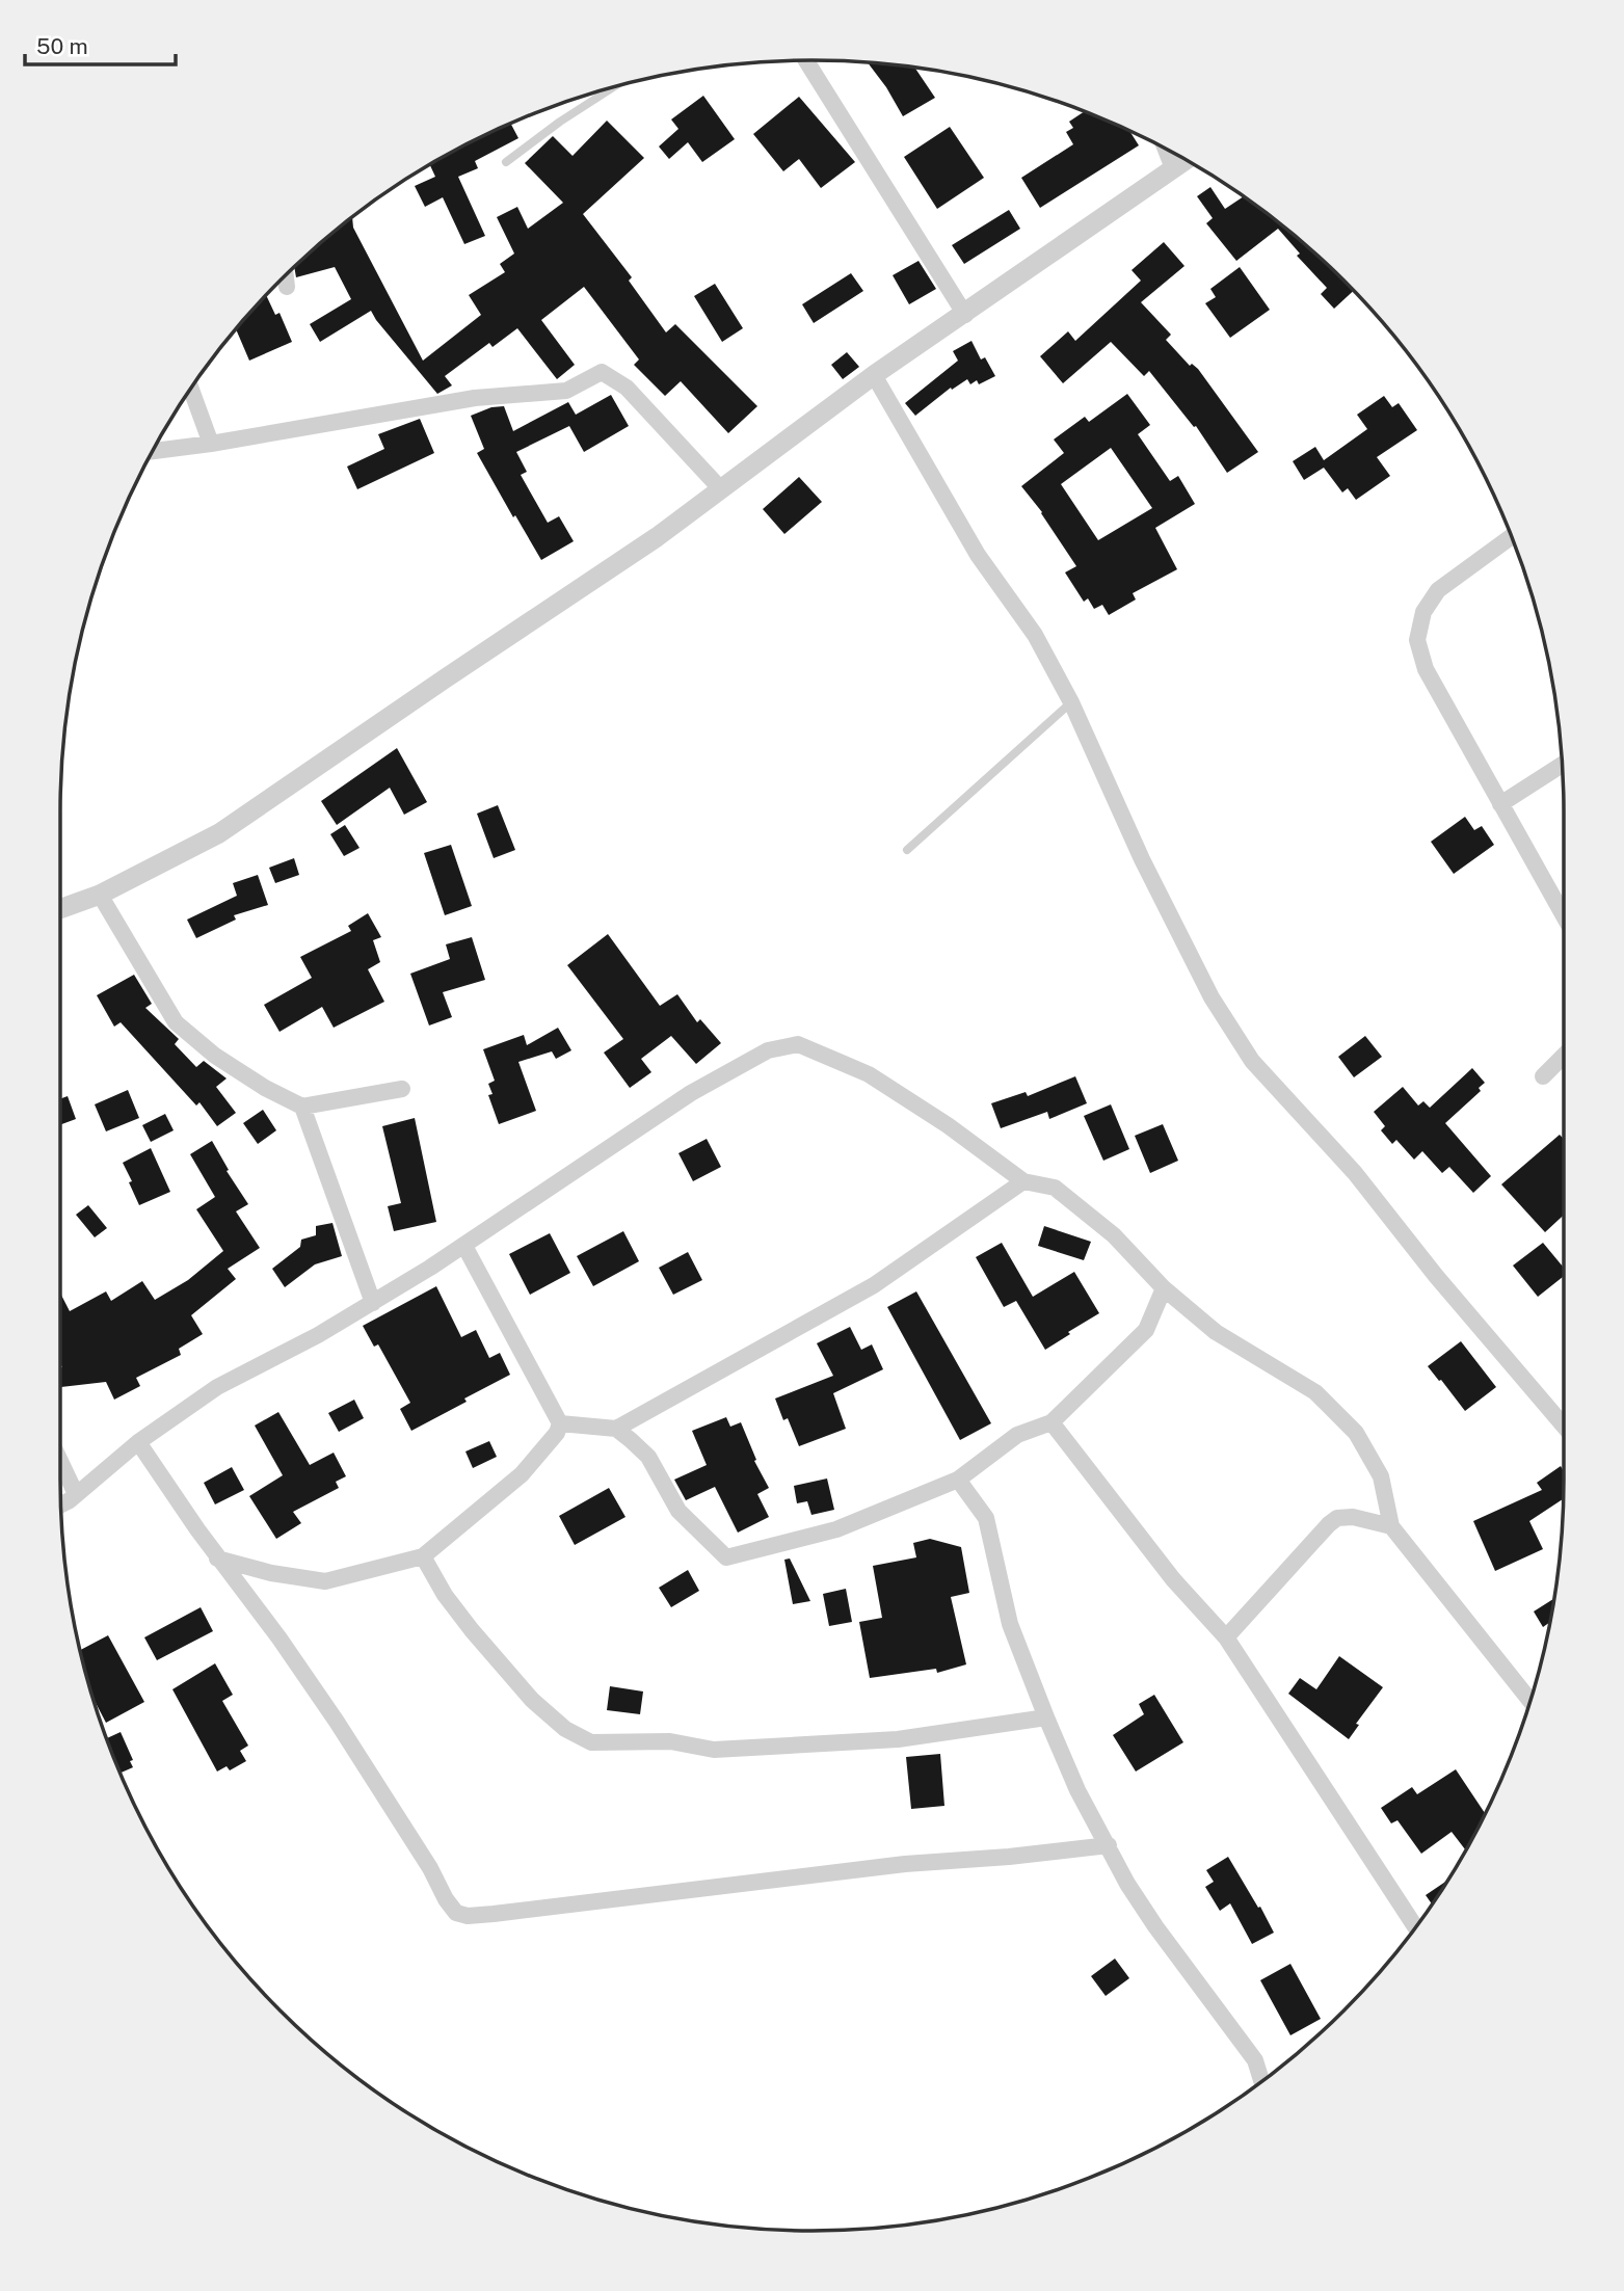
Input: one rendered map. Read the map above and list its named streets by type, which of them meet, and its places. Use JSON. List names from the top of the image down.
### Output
{
  "scale_bar": "50 m"
}
